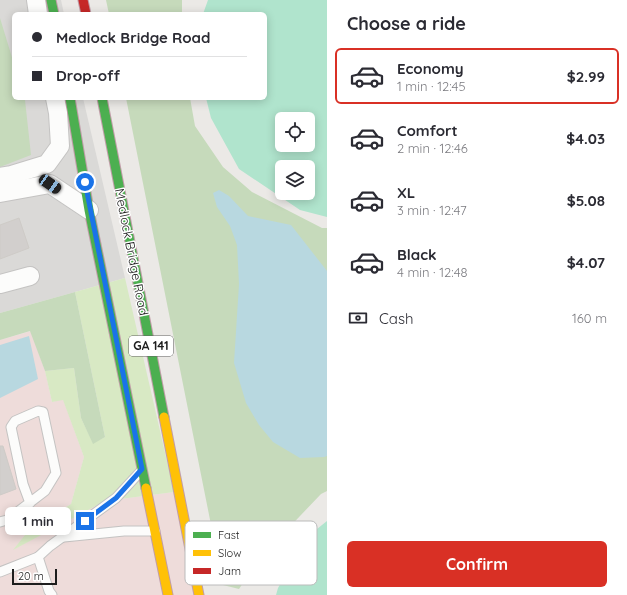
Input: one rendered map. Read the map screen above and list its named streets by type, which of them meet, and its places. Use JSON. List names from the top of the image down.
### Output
{
  "streets": {
    "highway": ["Medlock Bridge Road", "GA 141"]
  },
  "legend": ["Fast", "Slow", "Jam"],
  "scale_bar": "20 m",
  "page": {
    "heading": "Choose a ride",
    "banner": ["Medlock Bridge Road", "Drop-off"],
    "list": [
      {
        "name": "Economy",
        "note": "1 min · 12:45",
        "value": "$2.99"
      },
      {
        "name": "Comfort",
        "note": "2 min · 12:46",
        "value": "$4.03"
      },
      {
        "name": "XL",
        "note": "3 min · 12:47",
        "value": "$5.08"
      },
      {
        "name": "Black",
        "note": "4 min · 12:48",
        "value": "$4.07"
      }
    ],
    "pay": ["Cash", "160 m"],
    "bubble": "1 min",
    "buttons": "Confirm",
    "scale": "20 m"
  }
}
